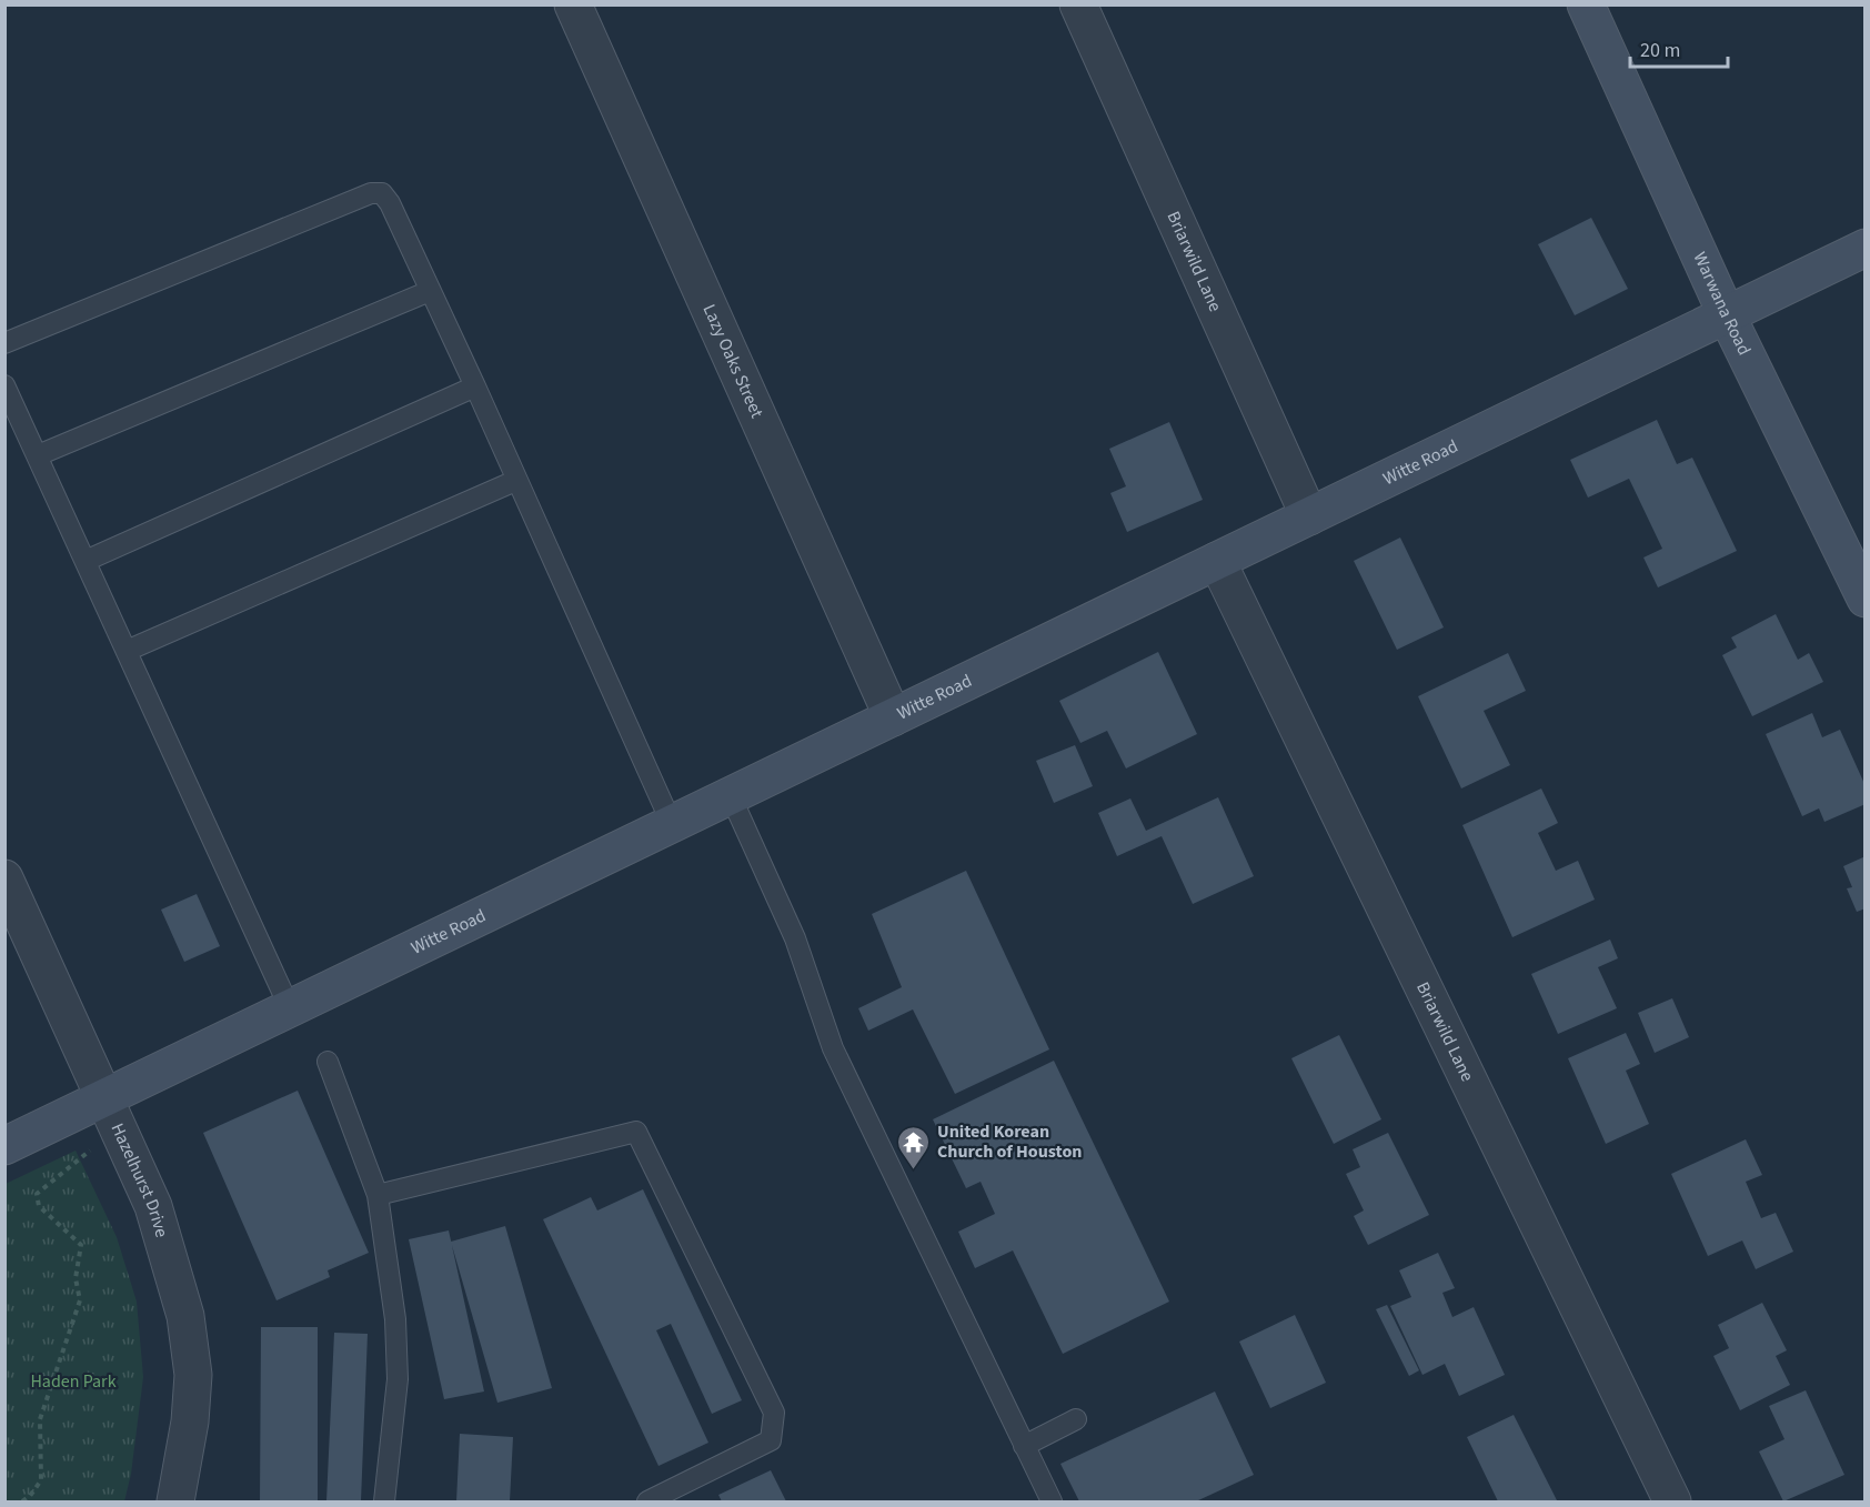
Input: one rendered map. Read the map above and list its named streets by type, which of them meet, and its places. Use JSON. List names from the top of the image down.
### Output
{
  "streets": {
    "street": [
      "Briarwild Lane",
      "Warwana Road",
      "Lazy Oaks Street",
      "Witte Road",
      "Hazelhurst Drive"
    ]
  },
  "crossings": [
    ["Briarwild Lane", "Witte Road"],
    ["Warwana Road", "Witte Road"],
    ["Lazy Oaks Street", "Witte Road"],
    ["Witte Road", "Hazelhurst Drive"]
  ],
  "parks": ["Haden Park"],
  "places": {
    "temple": ["United Korean Church of Houston"]
  },
  "scale_bar": "20 m"
}
